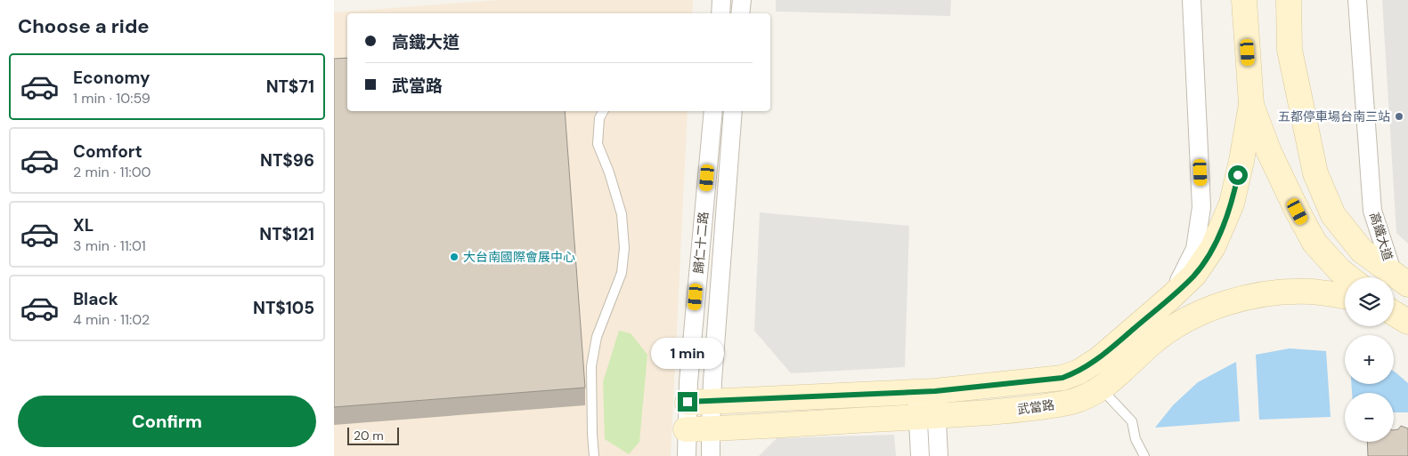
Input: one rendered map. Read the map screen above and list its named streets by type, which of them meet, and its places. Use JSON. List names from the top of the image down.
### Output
{
  "streets": {
    "street": ["高鐵大道", "歸仁十二路", "武當路"]
  },
  "crossings": [
    ["歸仁十二路", "武當路"]
  ],
  "places": ["五都停車場台南三站", "大台南國際會展中心"],
  "scale_bar": "20 m",
  "page": {
    "heading": "Choose a ride",
    "banner": ["高鐵大道", "武當路"],
    "list": [
      {
        "name": "Economy",
        "note": "1 min · 10:59",
        "value": "NT$71"
      },
      {
        "name": "Comfort",
        "note": "2 min · 11:00",
        "value": "NT$96"
      },
      {
        "name": "XL",
        "note": "3 min · 11:01",
        "value": "NT$121"
      },
      {
        "name": "Black",
        "note": "4 min · 11:02",
        "value": "NT$105"
      }
    ],
    "map_buttons": ["+", "−"],
    "bubble": "1 min",
    "buttons": "Confirm",
    "scale": "20 m"
  }
}
